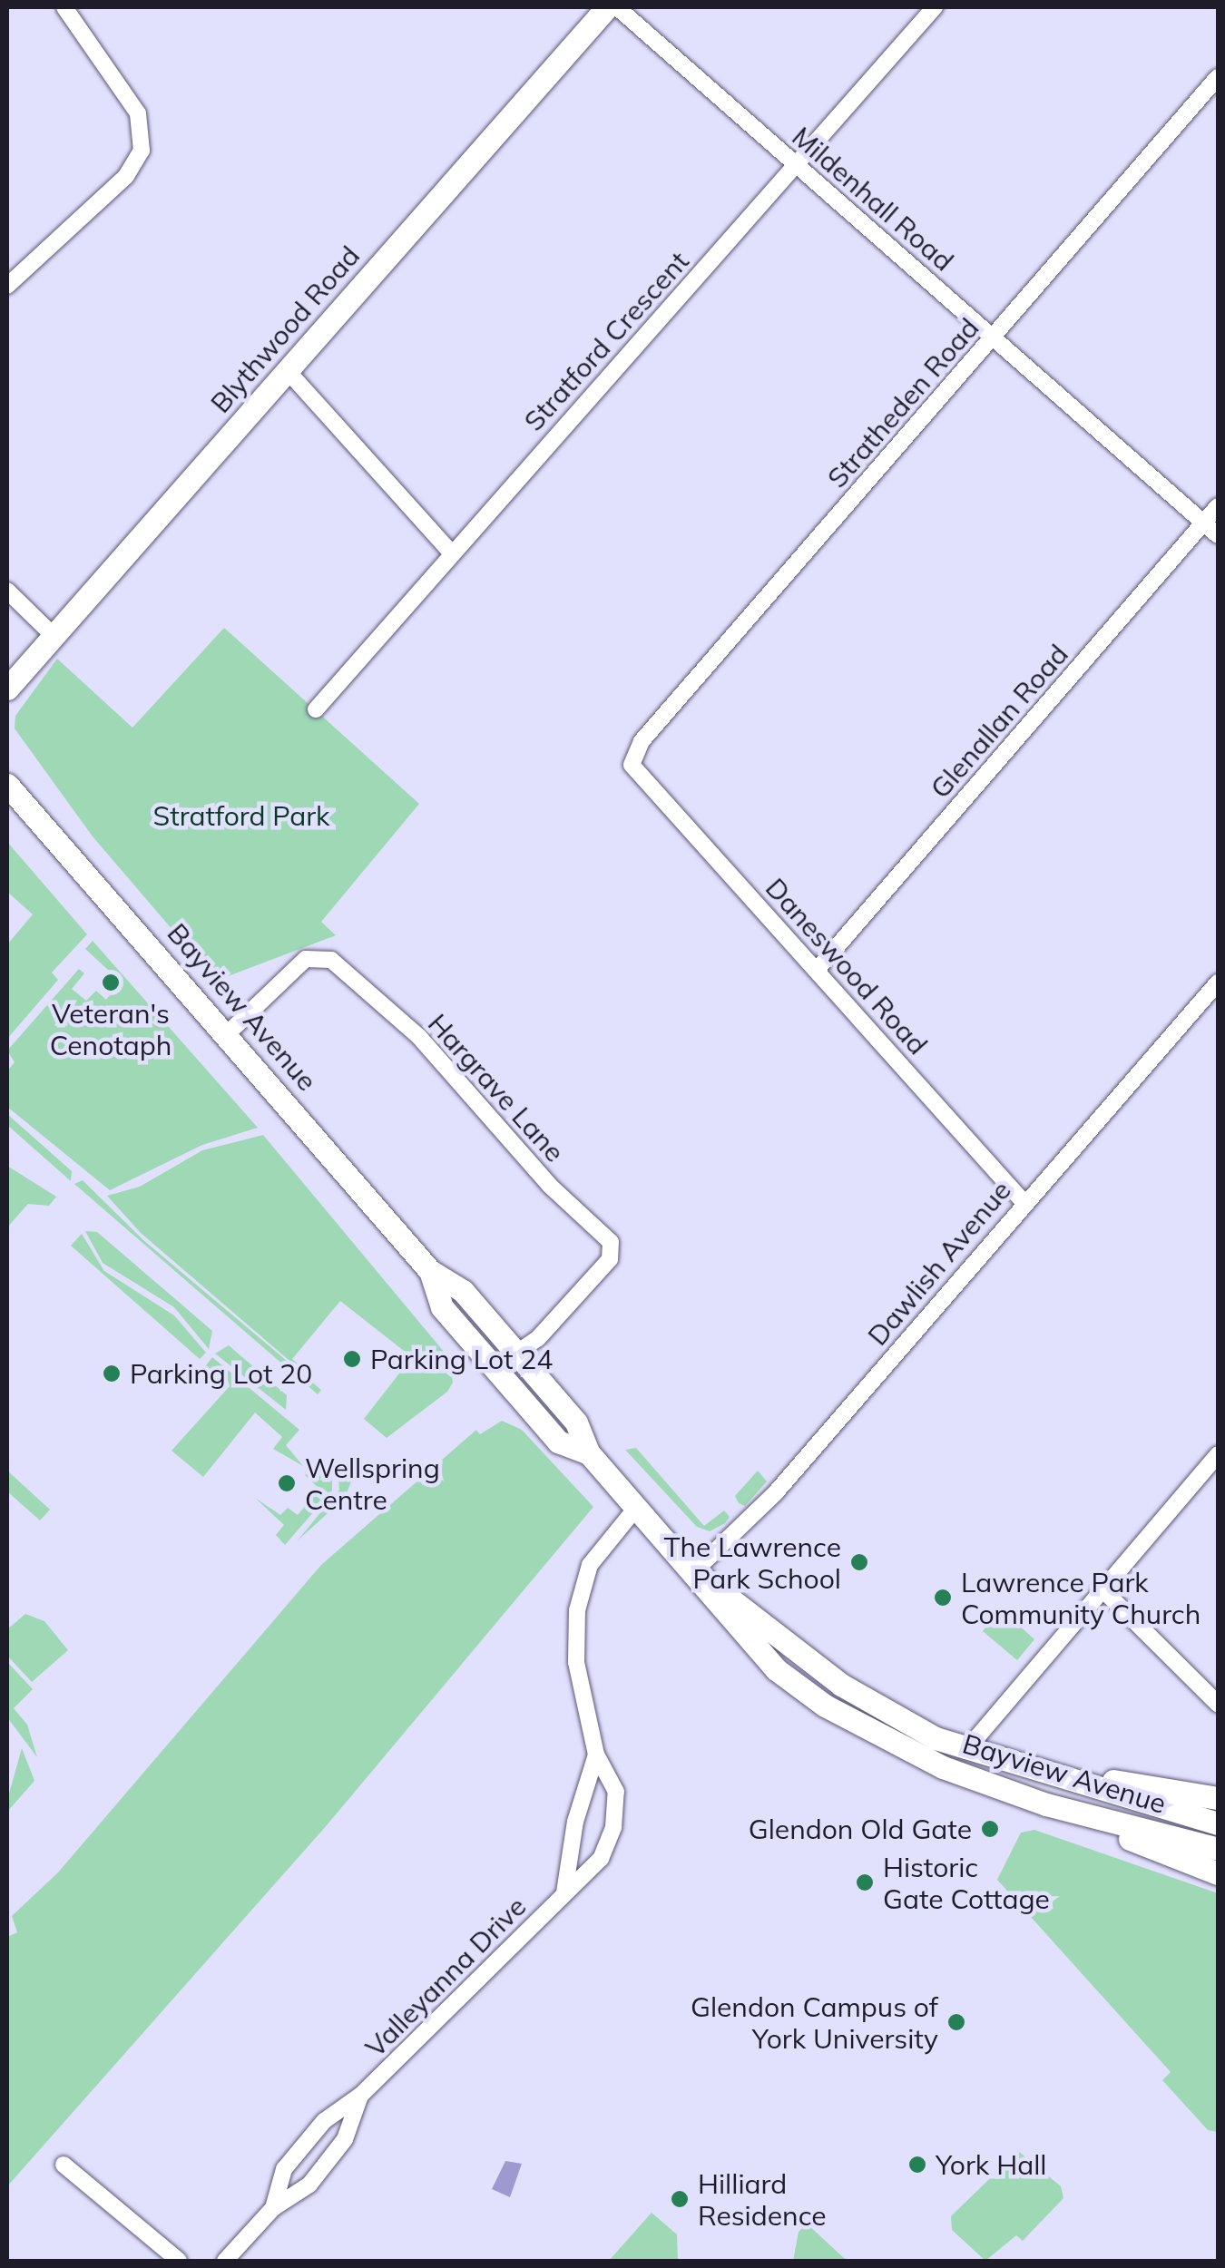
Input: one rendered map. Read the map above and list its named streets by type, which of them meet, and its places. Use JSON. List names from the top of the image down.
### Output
{
  "streets": {
    "main road": ["Blythwood Road", "Bayview Avenue"],
    "street": [
      "Mildenhall Road",
      "Stratford Crescent",
      "Stratheden Road",
      "Glenallan Road",
      "Daneswood Road",
      "Hargrave Lane",
      "Dawlish Avenue",
      "Valleyanna Drive"
    ]
  },
  "crossings": [
    ["Mildenhall Road", "Stratford Crescent"],
    ["Mildenhall Road", "Stratheden Road"],
    ["Mildenhall Road", "Glenallan Road"],
    ["Stratheden Road", "Daneswood Road"],
    ["Glenallan Road", "Daneswood Road"],
    ["Daneswood Road", "Dawlish Avenue"],
    ["Bayview Avenue", "Hargrave Lane"],
    ["Bayview Avenue", "Dawlish Avenue"],
    ["Bayview Avenue", "Valleyanna Drive"]
  ],
  "parks": ["Stratford Park"],
  "places": [
    "Veteran's Cenotaph",
    "Parking Lot 24",
    "Parking Lot 20",
    "Wellspring Centre",
    "The Lawrence Park School",
    "Lawrence Park Community Church",
    "Glendon Old Gate",
    "Historic Gate Cottage",
    "Glendon Campus of York University",
    "York Hall",
    "Hilliard Residence"
  ]
}
